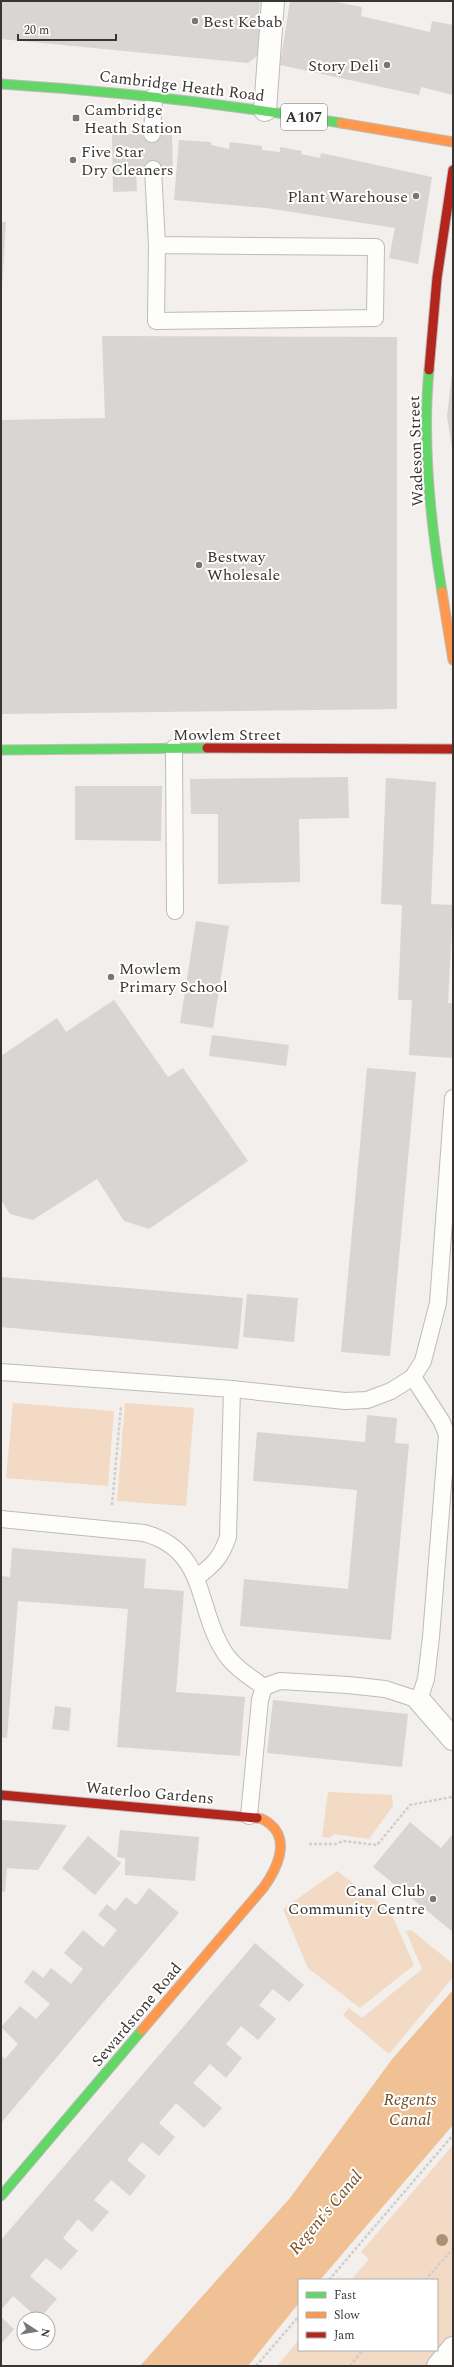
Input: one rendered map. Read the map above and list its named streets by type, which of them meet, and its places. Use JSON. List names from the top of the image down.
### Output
{
  "streets": {
    "street": [
      "Cambridge Heath Road",
      "A107",
      "Wadeson Street",
      "Mowlem Street",
      "Waterloo Gardens",
      "Sewardstone Road"
    ]
  },
  "crossings": [
    ["Waterloo Gardens", "Sewardstone Road"]
  ],
  "water": ["Regents Canal", "Regent's Canal"],
  "places": {
    "other": [
      "Best Kebab",
      "Story Deli",
      "Five Star Dry Cleaners",
      "Plant Warehouse",
      "Bestway Wholesale",
      "Mowlem Primary School",
      "Canal Club Community Centre"
    ],
    "transit": ["Cambridge Heath Station"]
  },
  "legend": ["Fast", "Slow", "Jam"],
  "scale_bar": "20 m",
  "north": "right"
}
